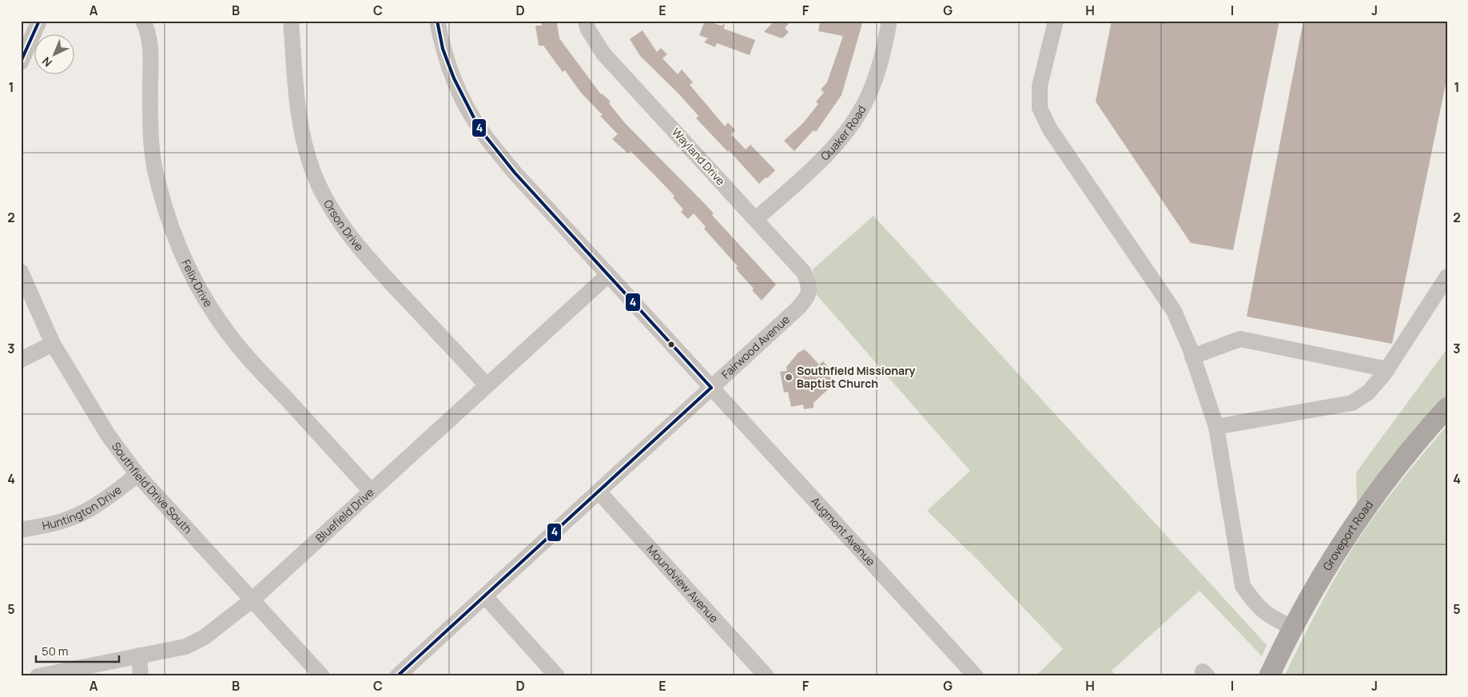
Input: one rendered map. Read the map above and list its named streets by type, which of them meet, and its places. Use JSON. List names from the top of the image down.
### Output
{
  "streets": {
    "main road": ["Groveport Road"],
    "street": [
      "Quaker Road",
      "Wayland Drive",
      "Orson Drive",
      "Felix Drive",
      "Fairwood Avenue",
      "Southfield Drive South",
      "Huntington Drive",
      "Bluefield Drive",
      "Augmont Avenue",
      "Moundview Avenue"
    ]
  },
  "crossings": [
    ["Quaker Road", "Wayland Drive"],
    ["Wayland Drive", "Fairwood Avenue"],
    ["Orson Drive", "Bluefield Drive"],
    ["Felix Drive", "Bluefield Drive"],
    ["Fairwood Avenue", "Augmont Avenue"],
    ["Fairwood Avenue", "Moundview Avenue"],
    ["Southfield Drive South", "Huntington Drive"],
    ["Southfield Drive South", "Bluefield Drive"],
    ["Bluefield Drive", "Augmont Avenue"]
  ],
  "places": ["Southfield Missionary Baptist Church"],
  "lines": ["transit line 4"],
  "scale_bar": "50 m",
  "north": "bottom left",
  "grid": {
    "columns": [
      "A",
      "B",
      "C",
      "D",
      "E",
      "F",
      "G",
      "H",
      "I",
      "J"
    ],
    "rows": [
      "1",
      "2",
      "3",
      "4",
      "5"
    ]
  }
}
